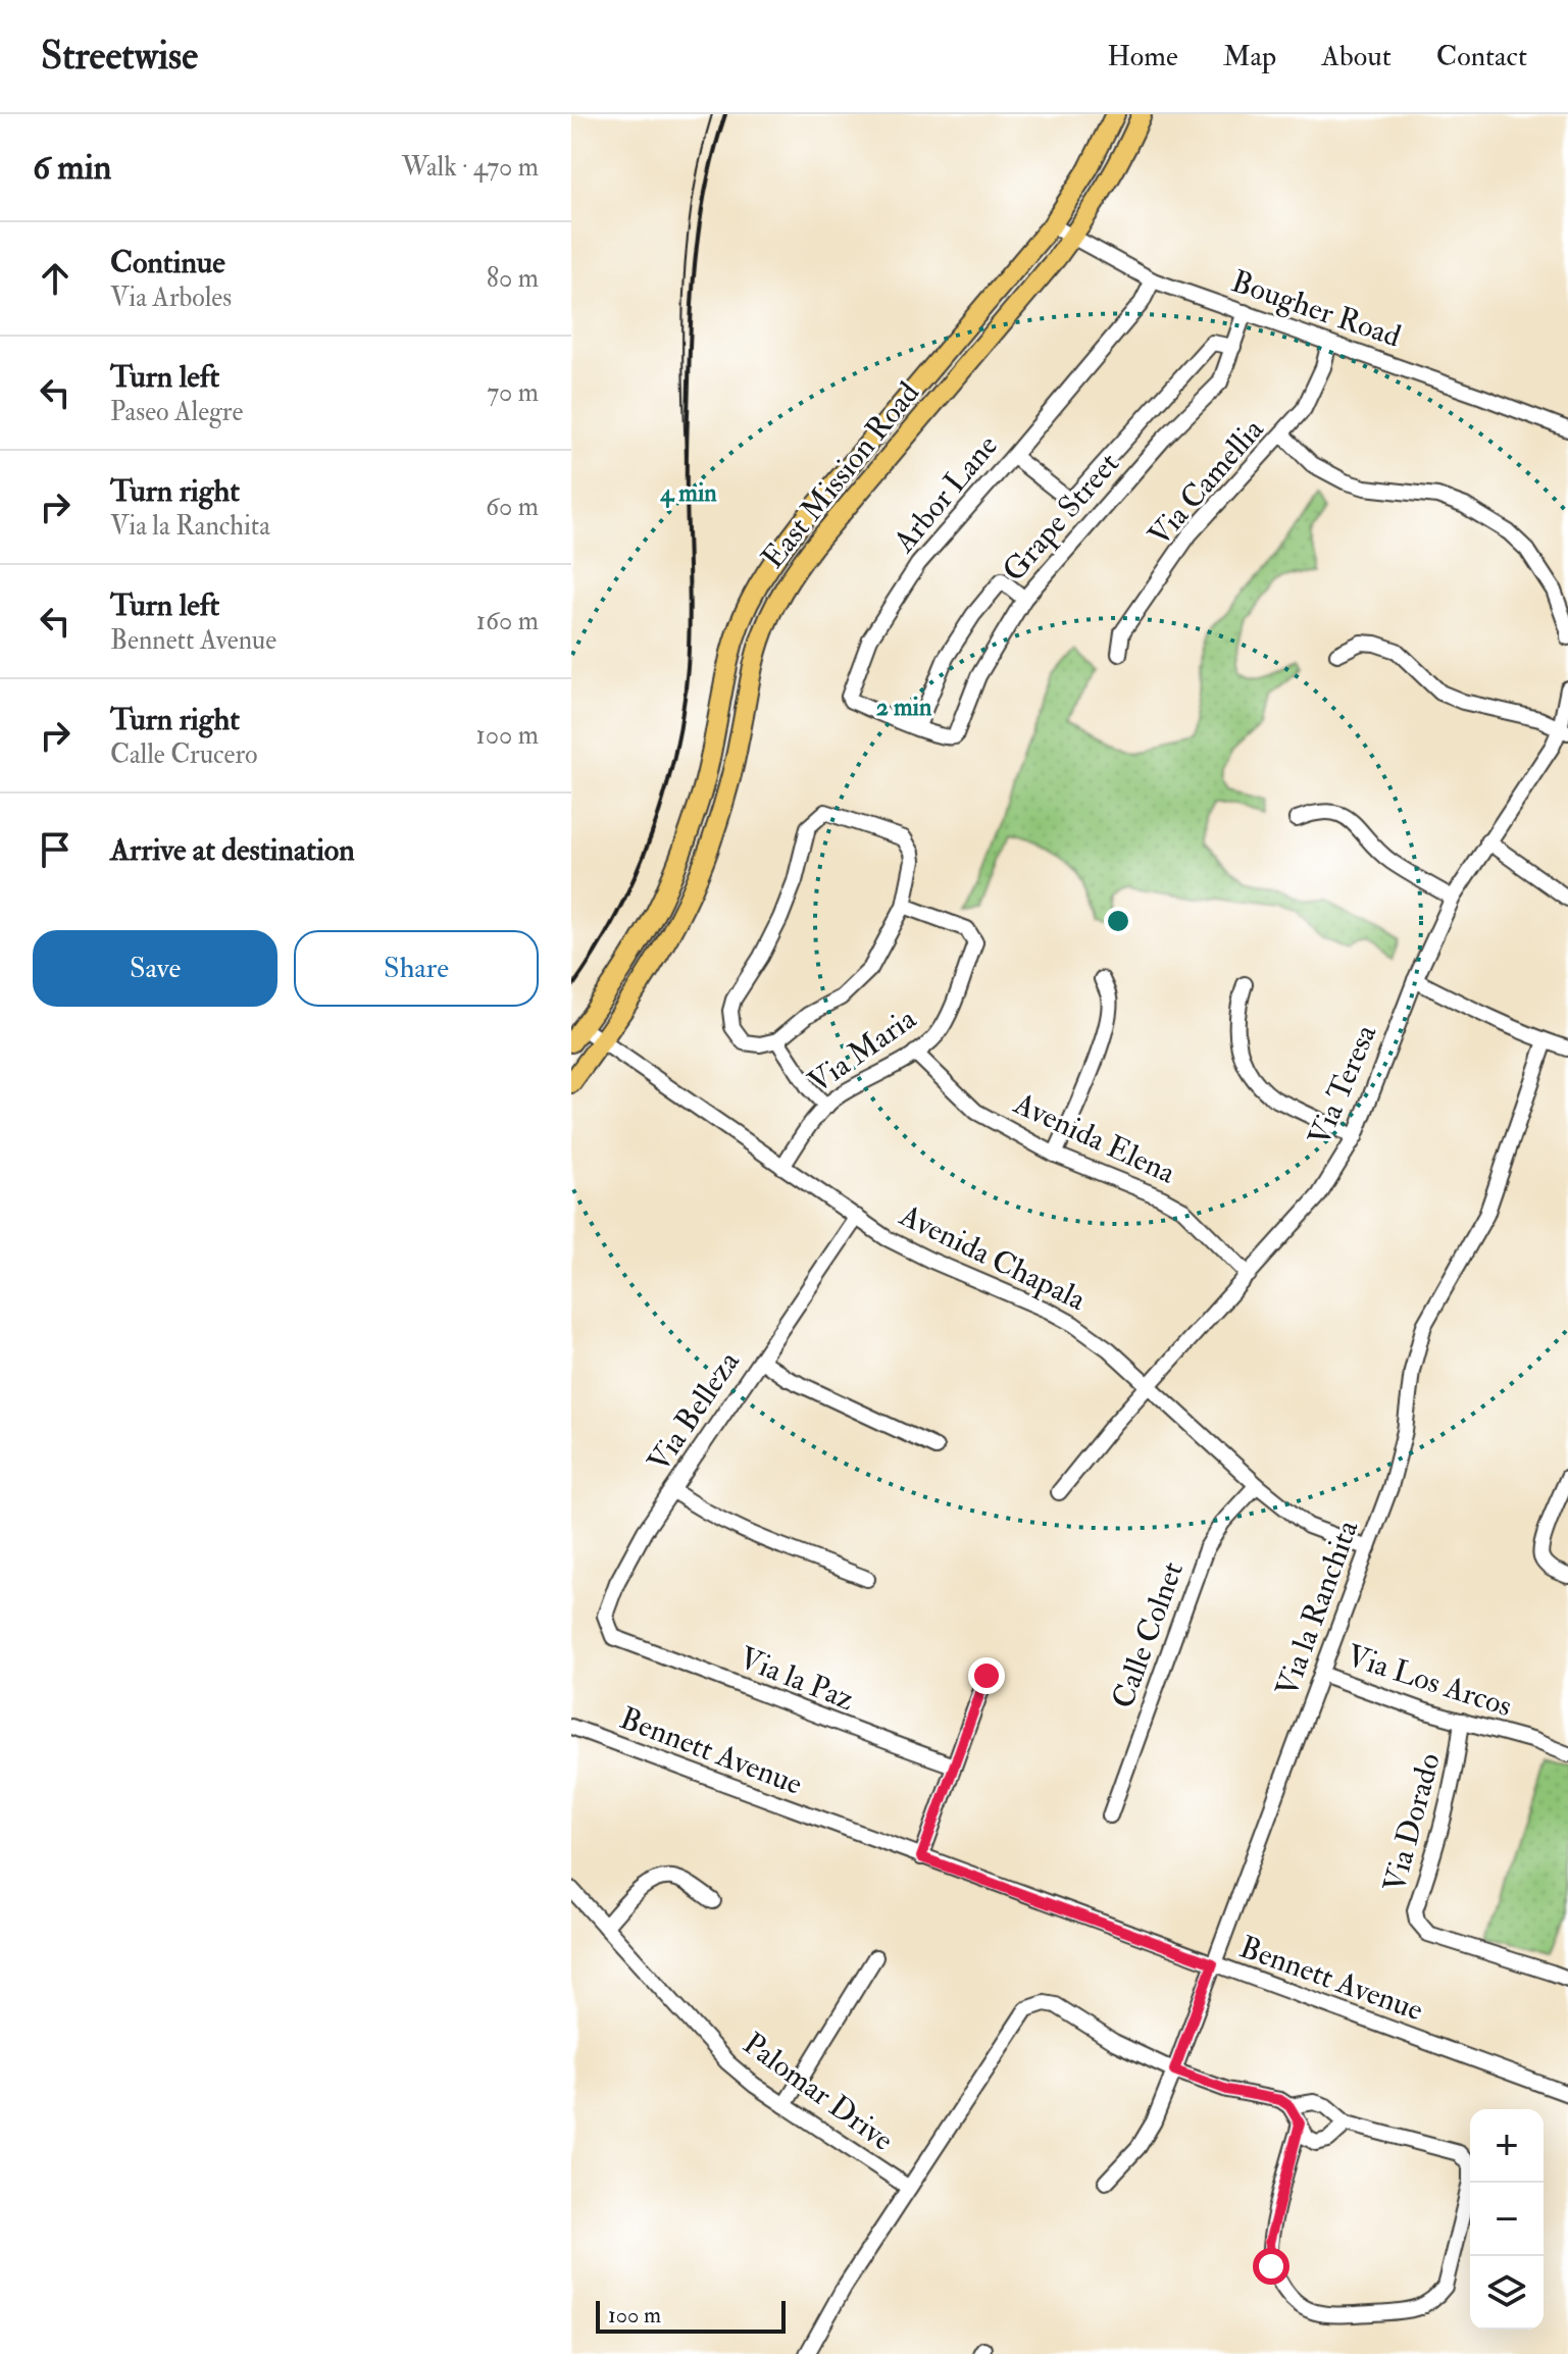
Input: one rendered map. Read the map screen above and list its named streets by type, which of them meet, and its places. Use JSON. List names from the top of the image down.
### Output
{
  "streets": {
    "main road": ["East Mission Road"],
    "street": [
      "Bougher Road",
      "Via Camellia",
      "Arbor Lane",
      "Grape Street",
      "Via Maria",
      "Via Teresa",
      "Avenida Elena",
      "Avenida Chapala",
      "Via Belleza",
      "Via la Ranchita",
      "Calle Colnet",
      "Via la Paz",
      "Via Los Arcos",
      "Bennett Avenue",
      "Via Dorado",
      "Palomar Drive"
    ]
  },
  "crossings": [
    ["Bougher Road", "East Mission Road"],
    ["Bougher Road", "Via Camellia"],
    ["Bougher Road", "Arbor Lane"],
    ["Bougher Road", "Grape Street"],
    ["East Mission Road", "Avenida Chapala"],
    ["Arbor Lane", "Grape Street"],
    ["Via Maria", "Avenida Elena"],
    ["Via Maria", "Avenida Chapala"],
    ["Via Teresa", "Avenida Elena"],
    ["Via Teresa", "Avenida Chapala"],
    ["Avenida Chapala", "Via Belleza"],
    ["Avenida Chapala", "Via la Ranchita"],
    ["Avenida Chapala", "Calle Colnet"],
    ["Via Belleza", "Via la Paz"],
    ["Via la Ranchita", "Via Los Arcos"],
    ["Via la Ranchita", "Bennett Avenue"],
    ["Via Los Arcos", "Via Dorado"]
  ],
  "scale_bar": "100 m",
  "page": {
    "header": "Streetwise",
    "nav": [
      "Home",
      "Map",
      "About",
      "Contact"
    ],
    "heading": ["6 min", "Walk · 470 m"],
    "list": [
      ["Continue", "Via Arboles", "80 m"],
      ["Turn left", "Paseo Alegre", "70 m"],
      ["Turn right", "Via la Ranchita", "60 m"],
      ["Turn left", "Bennett Avenue", "160 m"],
      ["Turn right", "Calle Crucero", "100 m"],
      "Arrive at destination"
    ],
    "buttons": ["Save", "Share"],
    "map_buttons": ["+", "−"],
    "scale": "100 m"
  },
  "rings": ["4 min", "2 min"]
}
